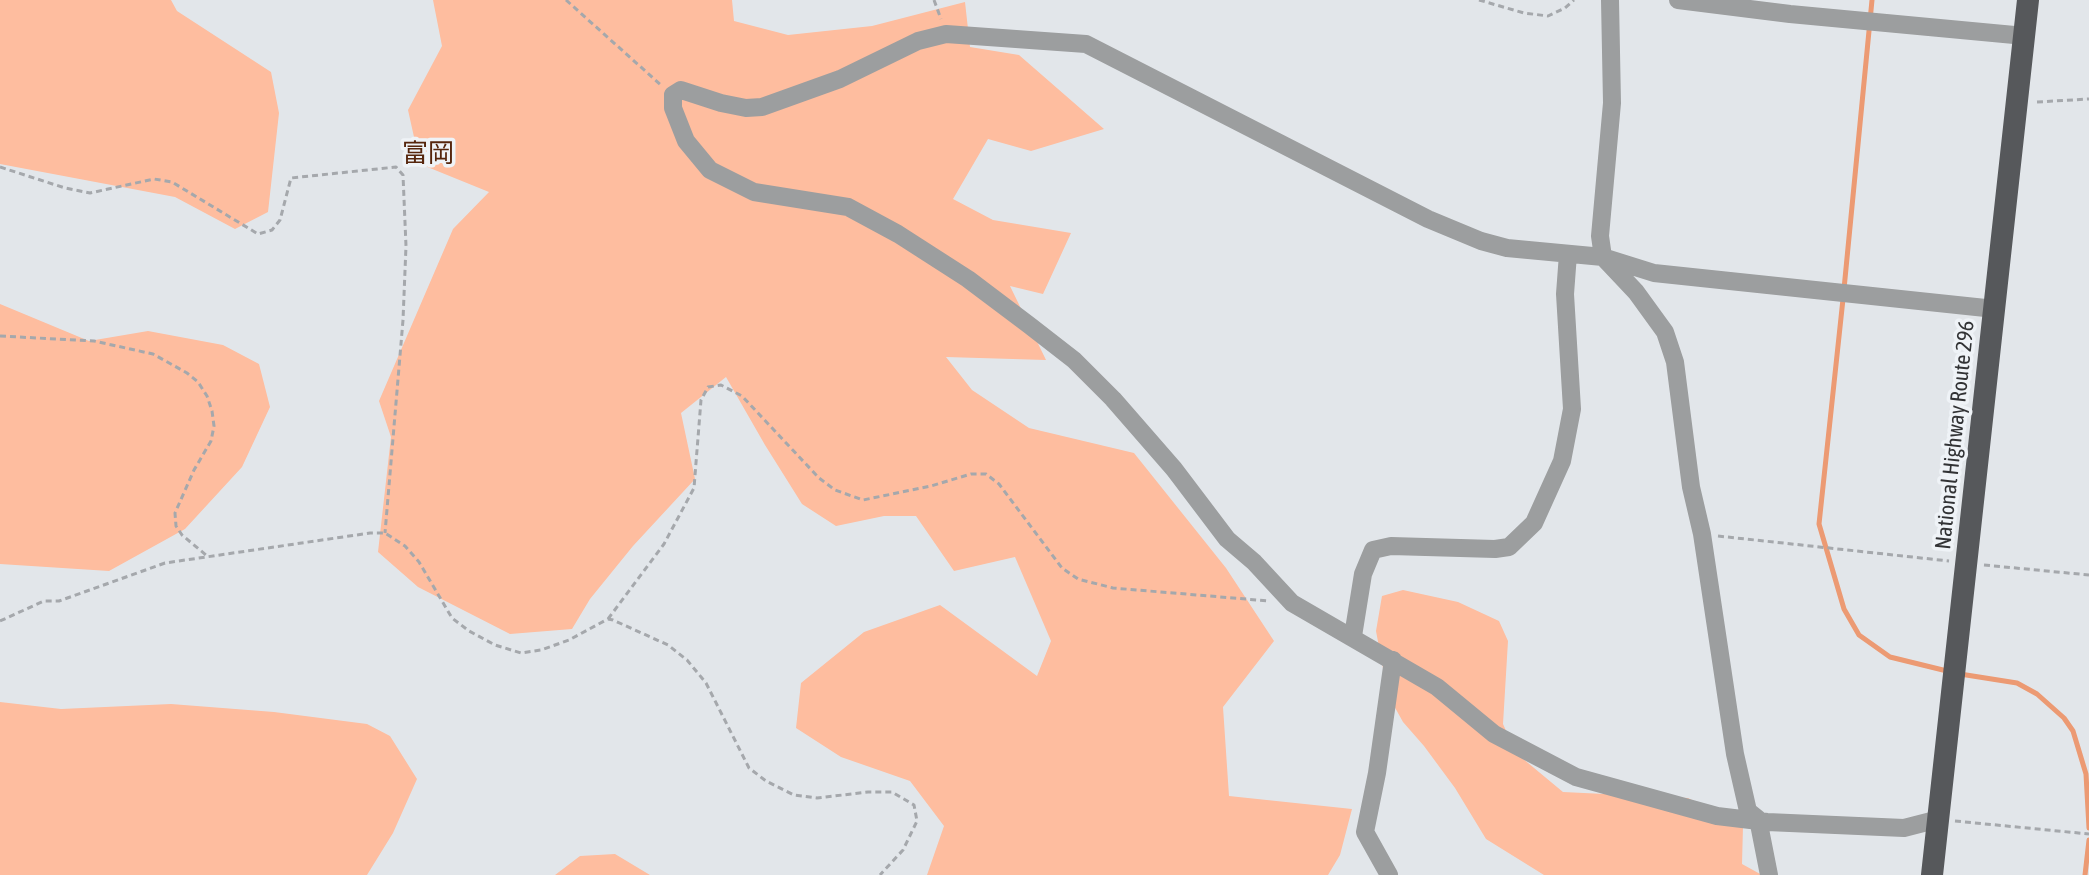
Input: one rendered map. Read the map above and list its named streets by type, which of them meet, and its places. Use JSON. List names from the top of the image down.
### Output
{
  "streets": {
    "highway": ["National Highway Route 296"]
  },
  "districts": ["富岡"]
}
